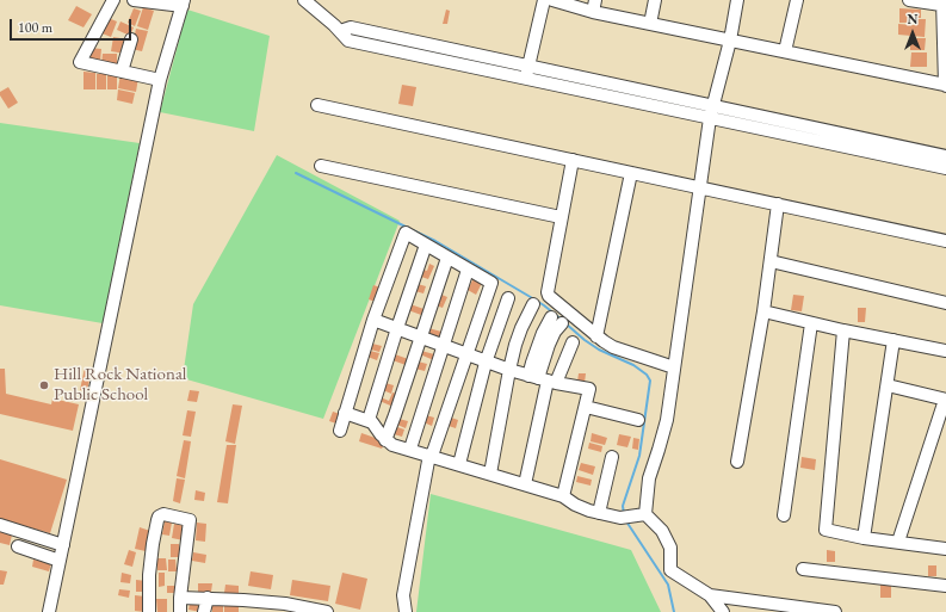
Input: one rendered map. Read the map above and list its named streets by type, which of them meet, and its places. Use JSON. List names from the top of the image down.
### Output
{
  "places": ["Hill Rock National Public School"],
  "scale_bar": "100 m",
  "north": "top"
}
